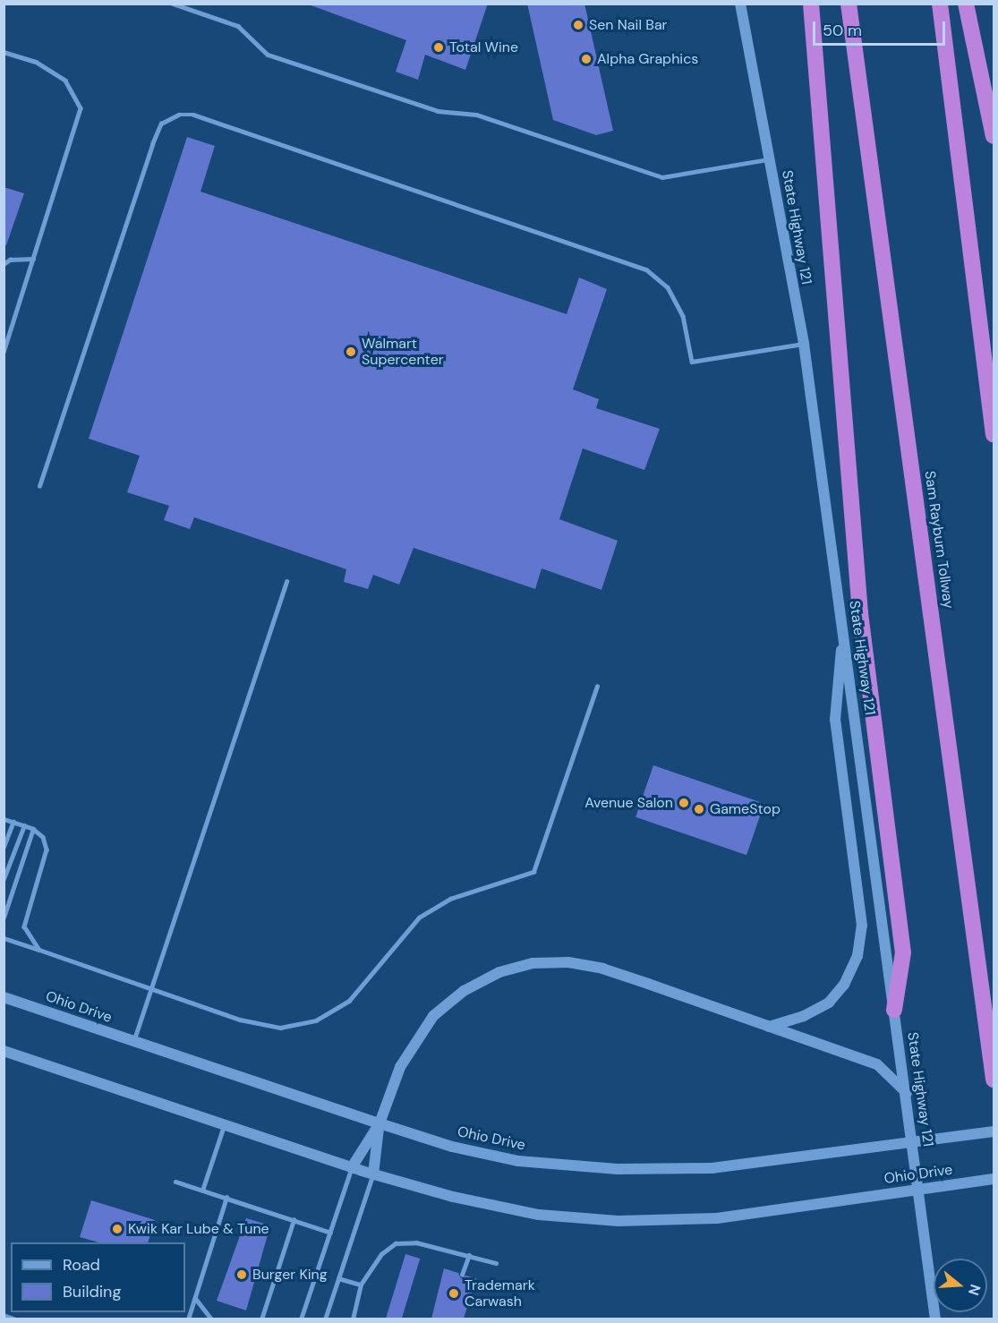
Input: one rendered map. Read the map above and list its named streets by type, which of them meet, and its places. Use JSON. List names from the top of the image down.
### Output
{
  "streets": {
    "highway": ["Sam Rayburn Tollway"],
    "main road": ["State Highway 121", "Ohio Drive"]
  },
  "places": [
    "Sen Nail Bar",
    "Total Wine",
    "Alpha Graphics",
    "Walmart Supercenter",
    "Avenue Salon",
    "GameStop",
    "Kwik Kar Lube & Tune",
    "Burger King",
    "Trademark Carwash"
  ],
  "legend": ["Road", "Building"],
  "scale_bar": "50 m",
  "north": "right"
}
